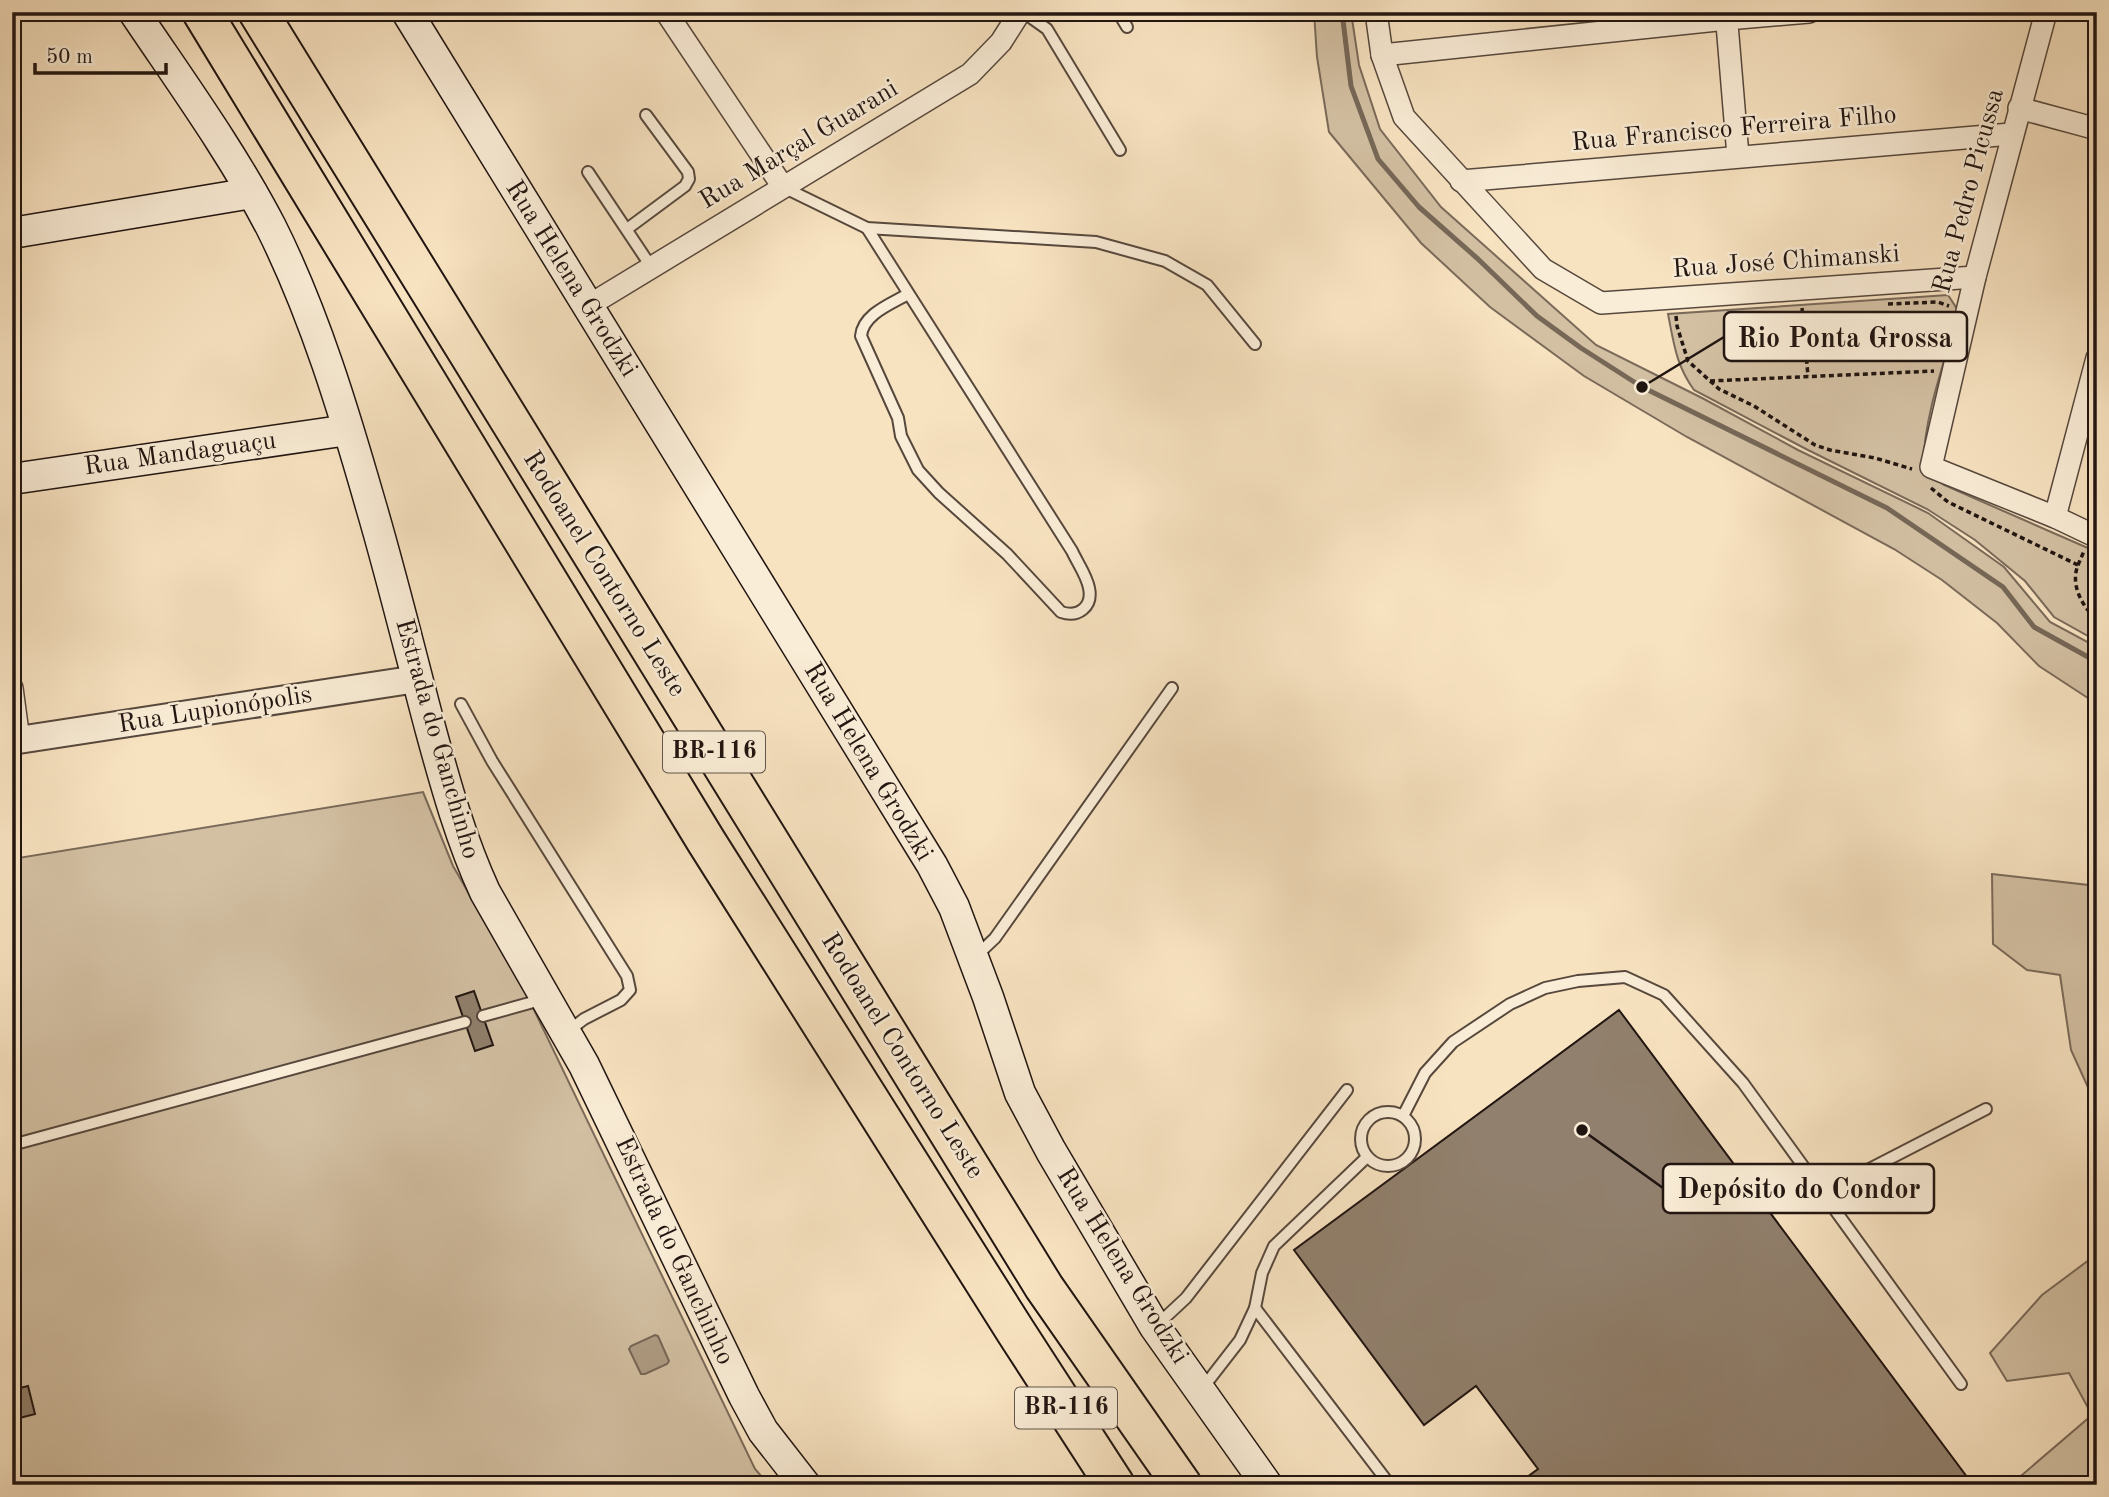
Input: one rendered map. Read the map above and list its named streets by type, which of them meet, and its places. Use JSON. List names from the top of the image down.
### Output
{
  "streets": {
    "highway": ["Rodoanel Contorno Leste", "BR-116"],
    "main road": ["Rua Helena Grodzki", "Rua Mandaguaçu", "Estrada do Ganchinho"],
    "street": [
      "Rua Francisco Ferreira Filho",
      "Rua Marçal Guarani",
      "Rua Pedro Picussa",
      "Rua José Chimanski",
      "Rua Lupionópolis"
    ]
  },
  "crossings": [
    ["Rua Francisco Ferreira Filho", "Rua Pedro Picussa"],
    ["Rua Francisco Ferreira Filho", "Rua José Chimanski"],
    ["Rua Marçal Guarani", "Rua Helena Grodzki"],
    ["Rua Pedro Picussa", "Rua José Chimanski"],
    ["Rua Mandaguaçu", "Estrada do Ganchinho"],
    ["Rua Lupionópolis", "Estrada do Ganchinho"]
  ],
  "places": ["Rio Ponta Grossa", "Depósito do Condor"],
  "scale_bar": "50 m"
}
